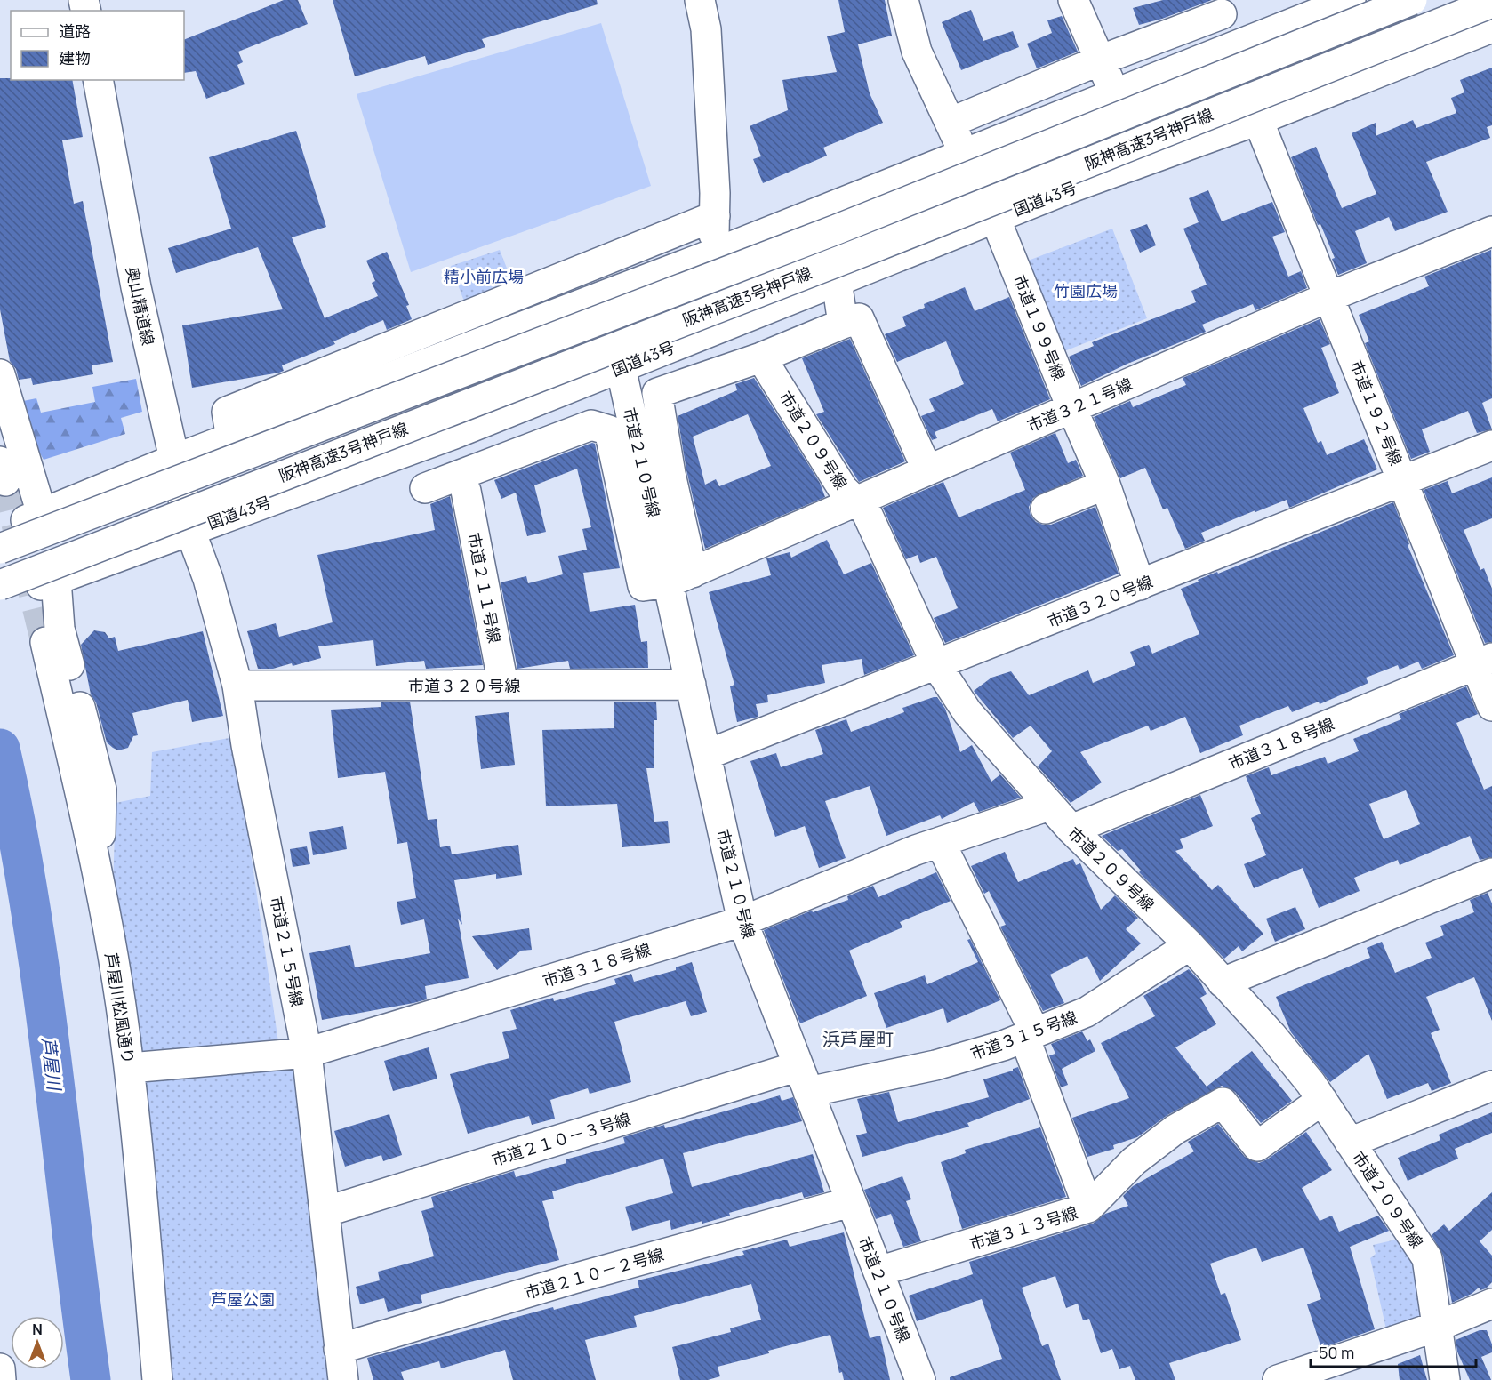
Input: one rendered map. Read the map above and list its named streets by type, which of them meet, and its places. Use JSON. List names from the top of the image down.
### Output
{
  "streets": {
    "main road": [
      "阪神高速3号神戸線",
      "国道43号",
      "奥山精道線",
      "市道１９９号線",
      "市道３２１号線",
      "市道１９２号線",
      "市道２０９号線",
      "市道２１０号線",
      "市道２１１号線",
      "市道３２０号線",
      "市道３１８号線",
      "市道２１５号線",
      "芦屋川松風通り",
      "市道３１５号線",
      "市道２１０－３号線",
      "市道３１３号線",
      "市道２１０－２号線"
    ]
  },
  "crossings": [
    ["国道43号", "奥山精道線"],
    ["国道43号", "市道１９９号線"],
    ["国道43号", "市道１９２号線"],
    ["国道43号", "市道２１０号線"],
    ["国道43号", "市道２１５号線"],
    ["奥山精道線", "市道２１５号線"],
    ["市道１９９号線", "市道３２１号線"],
    ["市道１９９号線", "市道３２０号線"],
    ["市道３２１号線", "市道１９２号線"],
    ["市道３２１号線", "市道２０９号線"],
    ["市道３２１号線", "市道２１０号線"],
    ["市道１９２号線", "市道３２０号線"],
    ["市道１９２号線", "市道３１８号線"],
    ["市道２０９号線", "市道３２０号線"],
    ["市道２０９号線", "市道３１８号線"],
    ["市道２０９号線", "市道３１５号線"],
    ["市道２０９号線", "市道３１３号線"],
    ["市道２１０号線", "市道３２０号線"],
    ["市道２１０号線", "市道３１８号線"],
    ["市道２１０号線", "市道３１５号線"],
    ["市道２１０号線", "市道２１０－３号線"],
    ["市道２１０号線", "市道３１３号線"],
    ["市道２１０号線", "市道２１０－２号線"],
    ["市道２１１号線", "市道３２０号線"],
    ["市道３２０号線", "市道２１５号線"],
    ["市道３１８号線", "市道２１５号線"],
    ["市道３１８号線", "芦屋川松風通り"],
    ["市道２１５号線", "市道２１０－３号線"],
    ["市道２１５号線", "市道２１０－２号線"],
    ["市道３１５号線", "市道２１０－３号線"]
  ],
  "districts": ["浜芦屋町"],
  "water": ["芦屋川"],
  "parks": ["精小前広場", "竹園広場", "芦屋公園"],
  "legend": ["道路", "建物"],
  "scale_bar": "50 m",
  "north": "top"
}
